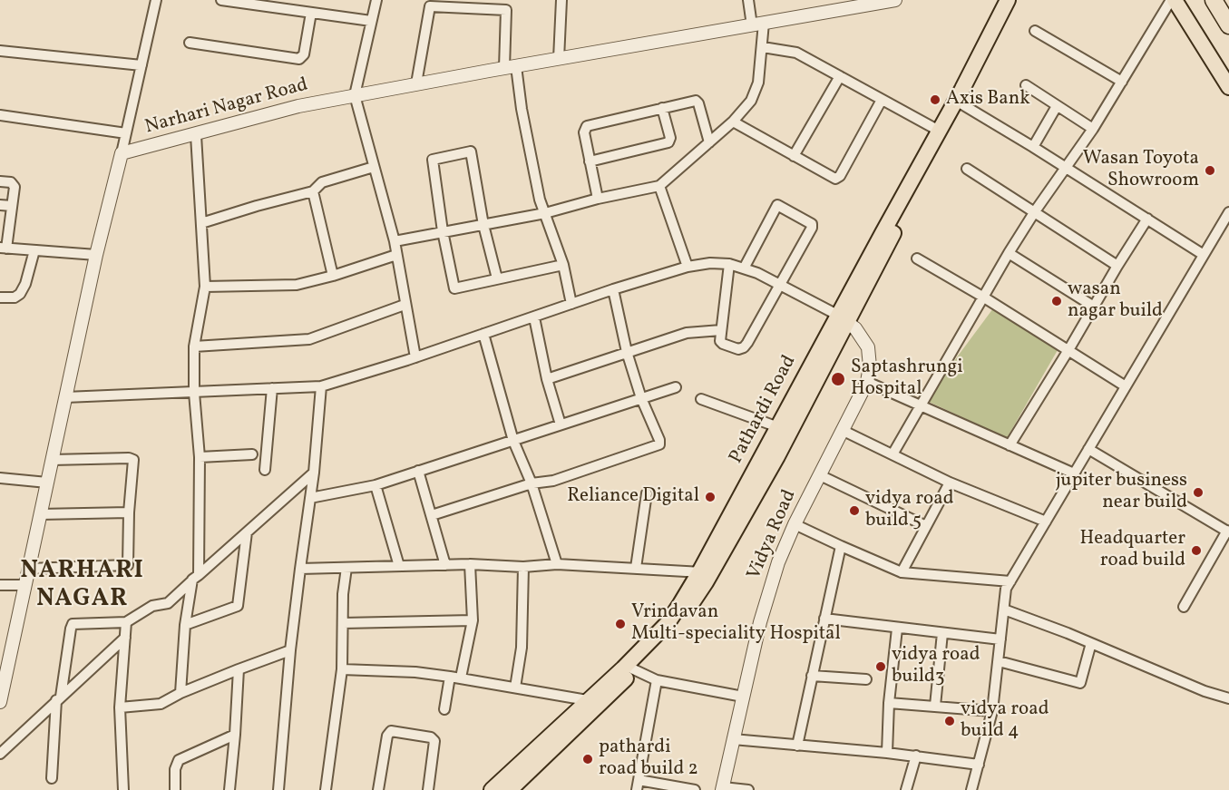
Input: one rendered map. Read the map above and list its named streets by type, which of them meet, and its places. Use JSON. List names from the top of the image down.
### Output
{
  "streets": {
    "main road": ["Pathardi Road"],
    "street": ["Narhari Nagar Road", "Vidya Road"]
  },
  "crossings": [
    ["Pathardi Road", "Vidya Road"]
  ],
  "districts": ["NARHARI NAGAR"],
  "places": [
    "Axis Bank",
    "Wasan Toyota Showroom",
    "wasan nagar build",
    "Saptashrungi Hospital",
    "jupiter business near build",
    "Reliance Digital",
    "vidya road build 5",
    "Headquarter road build",
    "Vrindavan Multi-speciality Hospital",
    "vidya road build3",
    "vidya road build 4",
    "pathardi road build 2"
  ]
}
